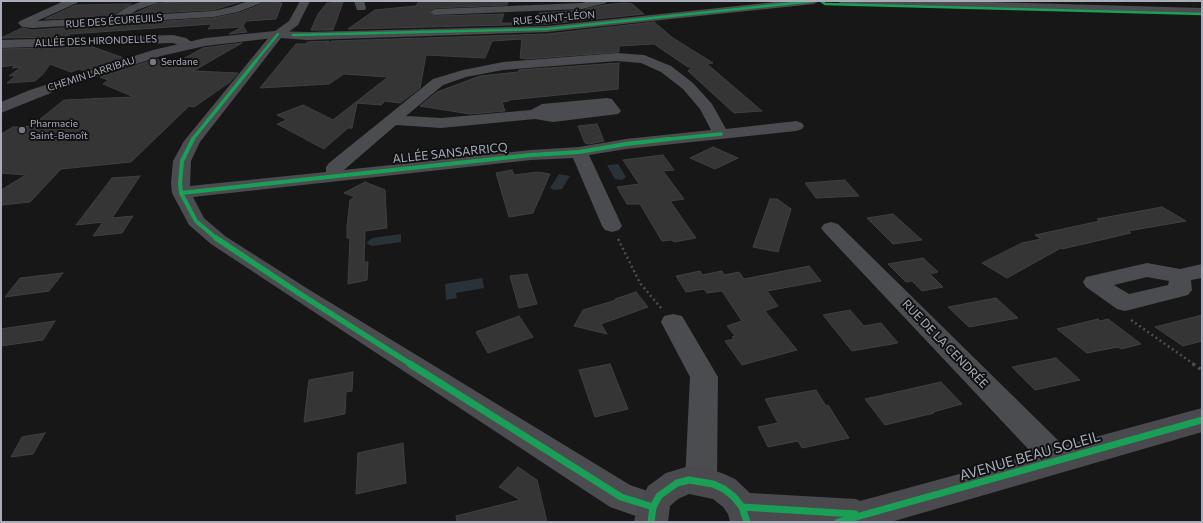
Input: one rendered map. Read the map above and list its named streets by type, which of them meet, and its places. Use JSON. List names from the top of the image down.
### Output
{
  "streets": {
    "street": [
      "RUE SAINT-LÉON",
      "RUE DES ÉCUREUILS",
      "ALLÉE DES HIRONDELLES",
      "CHEMIN LARRIBAU",
      "ALLÉE SANSARRICQ",
      "RUE DE LA CENDRÉE",
      "AVENUE BEAU SOLEIL"
    ]
  },
  "crossings": [
    ["RUE SAINT-LÉON", "CHEMIN LARRIBAU"],
    ["ALLÉE DES HIRONDELLES", "CHEMIN LARRIBAU"],
    ["RUE DE LA CENDRÉE", "AVENUE BEAU SOLEIL"]
  ],
  "places": ["Serdane", "Pharmacie Saint-Benoît"]
}
